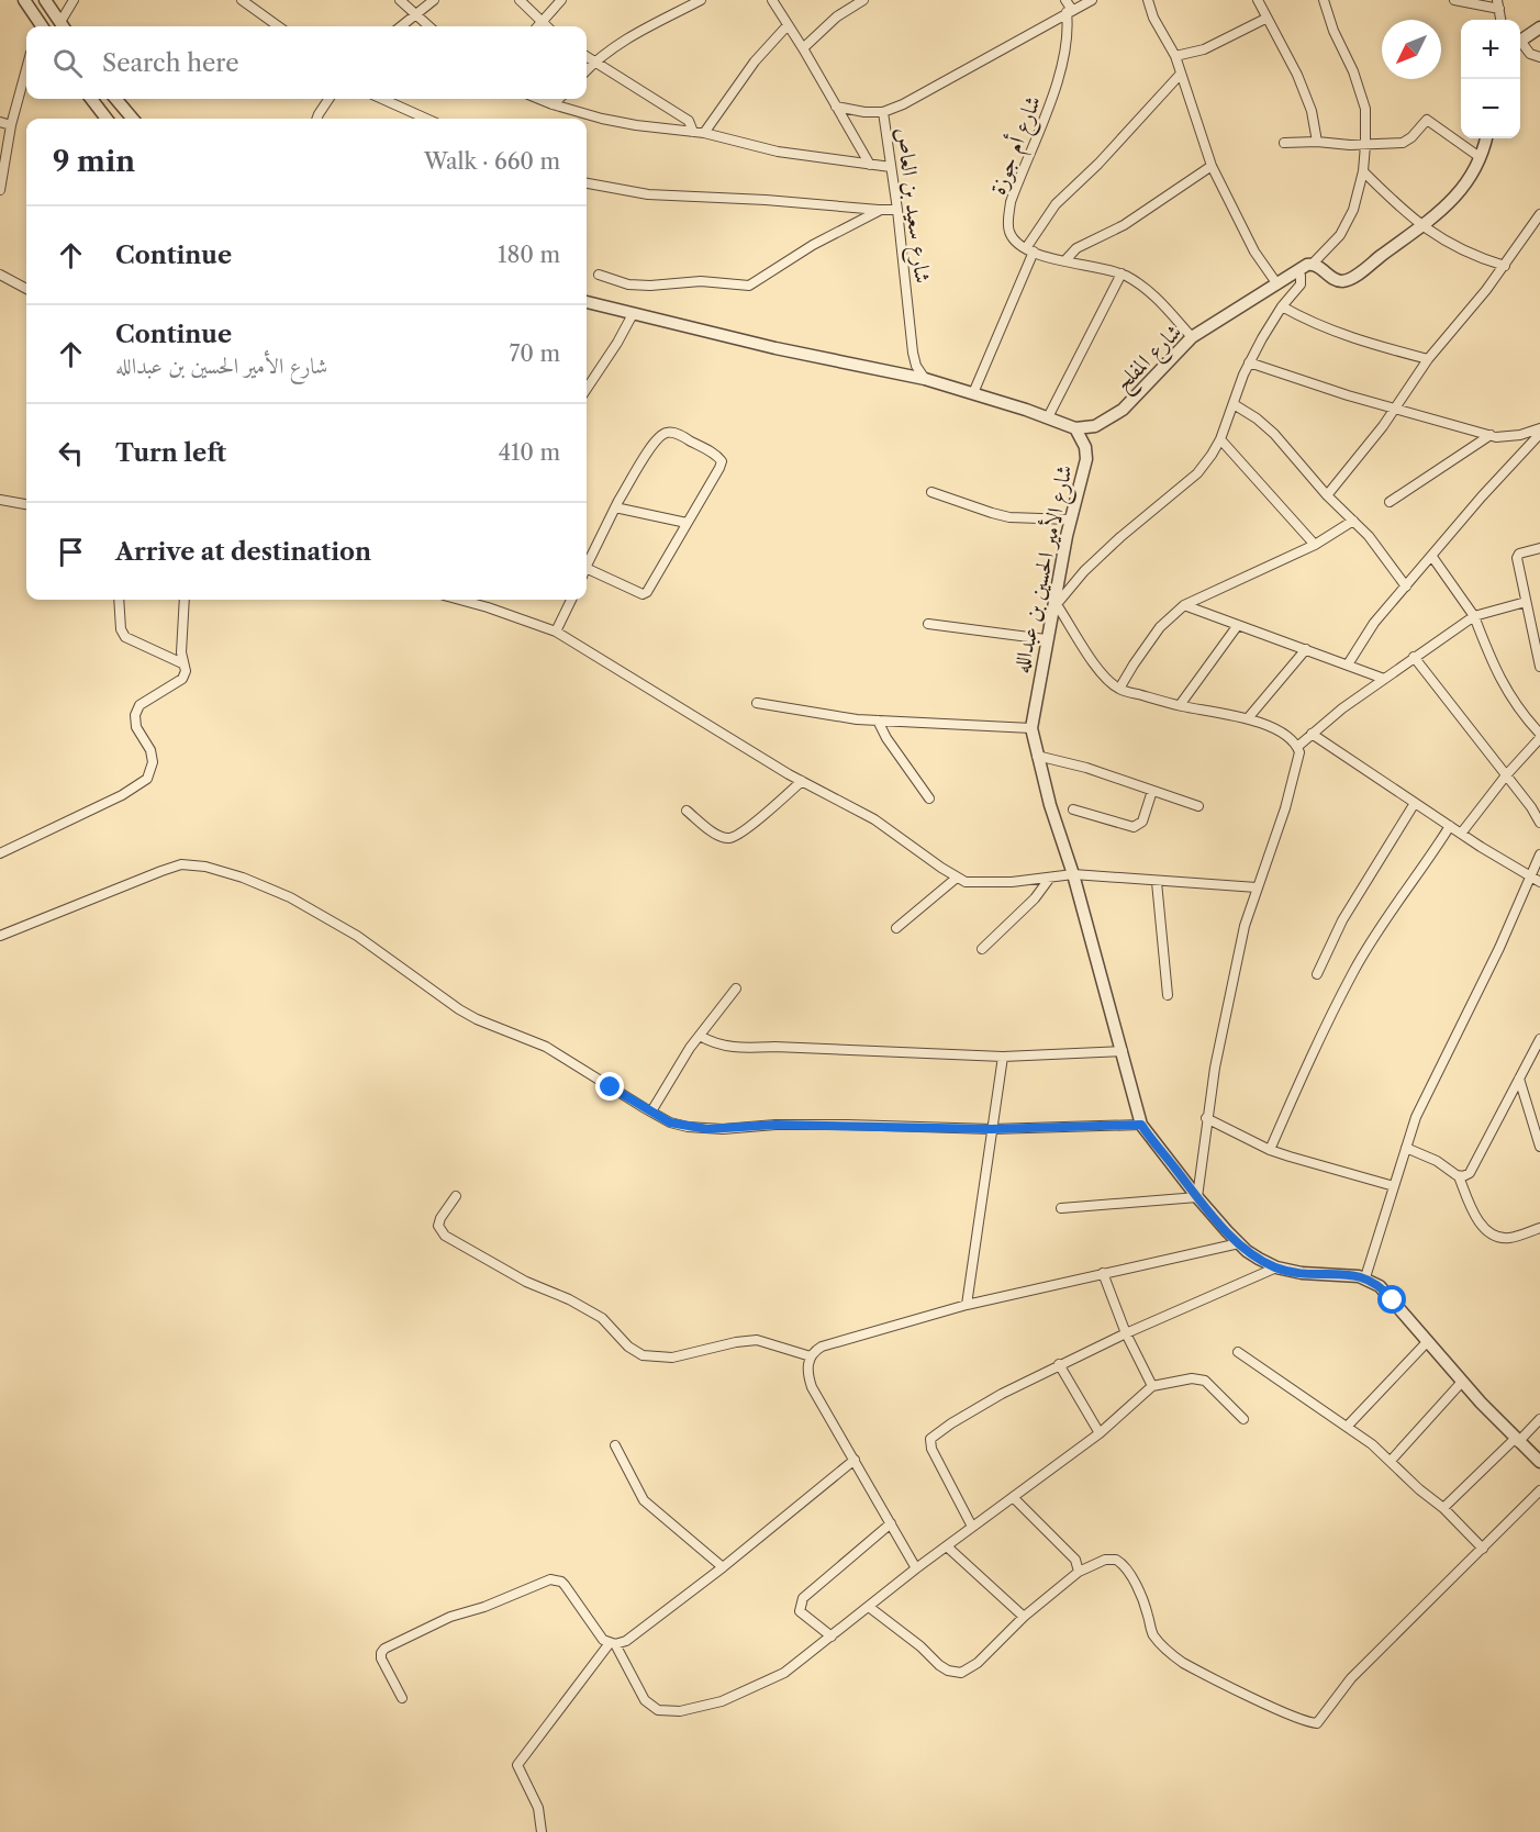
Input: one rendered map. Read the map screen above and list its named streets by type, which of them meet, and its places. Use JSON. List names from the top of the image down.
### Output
{
  "streets": {
    "street": [
      "شارع أم جوزة",
      "شارع سعيد بن العاص",
      "شارع المفلح",
      "شارع الأمير الحسين بن عبدالله"
    ]
  },
  "crossings": [
    ["شارع أم جوزة", "شارع سعيد بن العاص"],
    ["شارع المفلح", "شارع الأمير الحسين بن عبدالله"]
  ],
  "north": "bottom left",
  "page": {
    "map_buttons": ["+", "−"],
    "search": "Search here",
    "heading": ["9 min", "Walk · 660 m"],
    "list": [
      ["Continue", "180 m"],
      ["Continue", "شارع الأمير الحسين بن عبدالله", "70 m"],
      ["Turn left", "410 m"],
      "Arrive at destination"
    ]
  }
}
